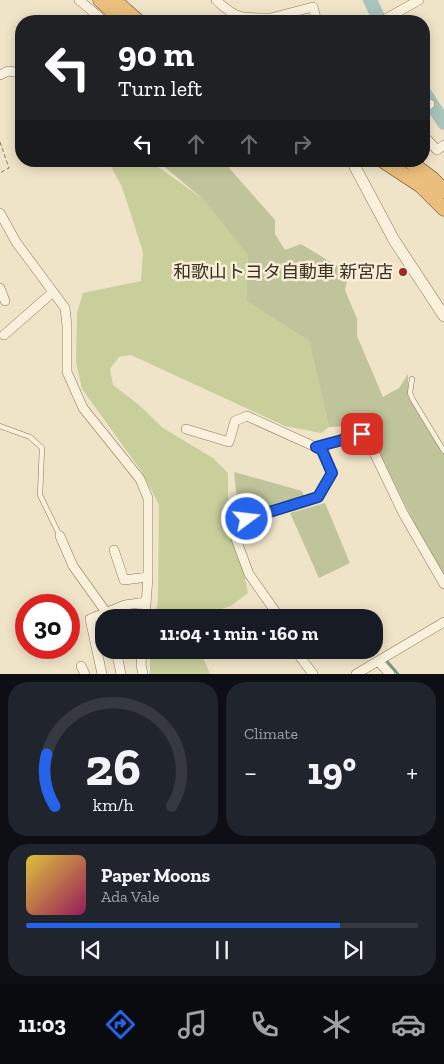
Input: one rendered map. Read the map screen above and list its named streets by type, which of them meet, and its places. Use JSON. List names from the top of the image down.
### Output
{
  "places": ["和歌山トヨタ自動車 新宮店"],
  "page": {
    "turn": ["90 m", "Turn left"],
    "limit": "30",
    "trip": "11:04 · 1 min · 160 m",
    "tile": "Climate",
    "heat": ["−", "19°", "+"],
    "song": ["Paper Moons", "Ada Vale"],
    "tabs": "11:03",
    "gauge": ["26", "km/h"]
  }
}
